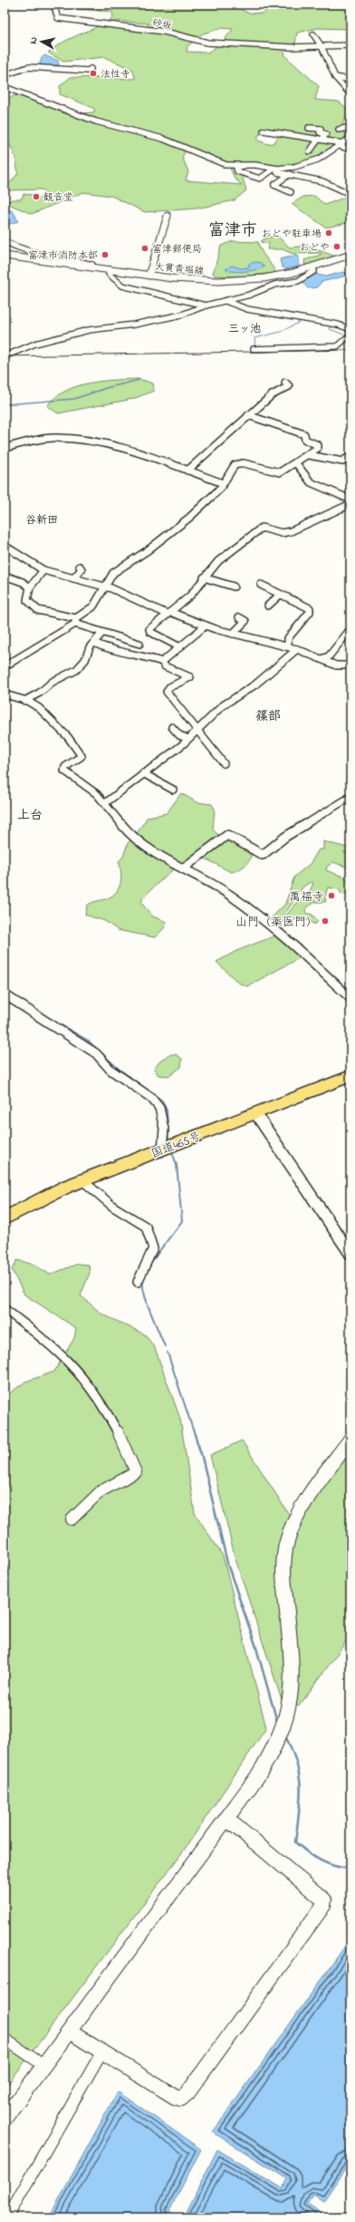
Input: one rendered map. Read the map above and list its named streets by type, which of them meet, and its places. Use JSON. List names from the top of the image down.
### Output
{
  "streets": {
    "highway": ["国道465号"],
    "street": ["砂坂", "大貫青堀線"]
  },
  "districts": [
    "富津市",
    "三ッ池",
    "谷新田",
    "篠部",
    "上台"
  ],
  "places": [
    "法性寺",
    "観音堂",
    "おどや駐車場",
    "おどや",
    "富津郵便局",
    "富津市消防本部",
    "萬福寺",
    "山門（薬医門）"
  ],
  "north": "left"
}
